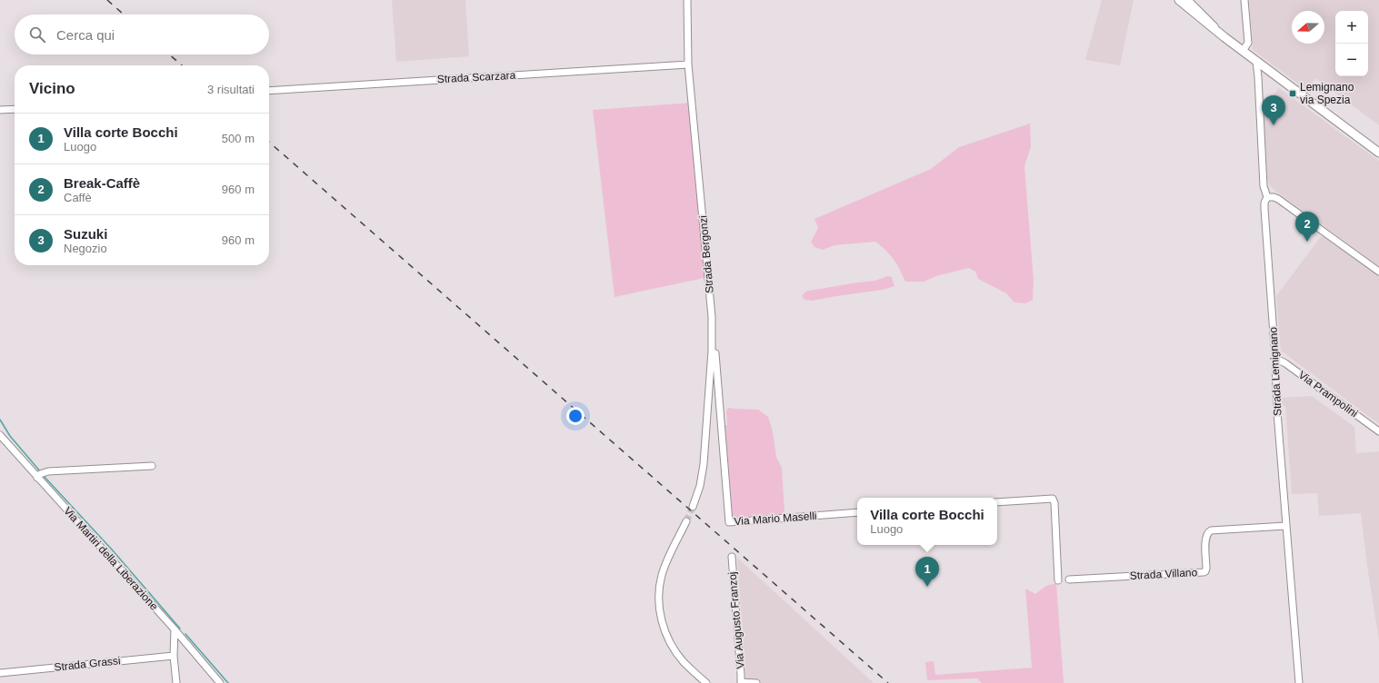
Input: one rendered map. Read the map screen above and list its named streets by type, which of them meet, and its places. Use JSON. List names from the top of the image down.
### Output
{
  "streets": {
    "street": [
      "Strada Scarzara",
      "Strada Bergonzi",
      "Strada Lemignano",
      "Via Prampolini",
      "Via Mario Maselli",
      "Via Martiri della Liberazione",
      "Strada Villano",
      "Via Augusto Franzoj",
      "Strada Grassi"
    ]
  },
  "crossings": [
    ["Strada Scarzara", "Strada Bergonzi"],
    ["Strada Bergonzi", "Via Mario Maselli"],
    ["Strada Lemignano", "Via Prampolini"],
    ["Strada Lemignano", "Strada Villano"]
  ],
  "places": {
    "transit": ["Lemignano via Spezia"]
  },
  "north": "left",
  "page": {
    "map_buttons": ["+", "−"],
    "search": "Cerca qui",
    "heading": ["Vicino", "3 risultati"],
    "pins": ["3", "2", "1"],
    "list": [
      {
        "mark": "1",
        "name": "Villa corte Bocchi",
        "note": "Luogo",
        "value": "500 m"
      },
      {
        "mark": "2",
        "name": "Break-Caffè",
        "note": "Caffè",
        "value": "960 m"
      },
      {
        "mark": "3",
        "name": "Suzuki",
        "note": "Negozio",
        "value": "960 m"
      }
    ],
    "popup": ["Villa corte Bocchi", "Luogo"]
  }
}
